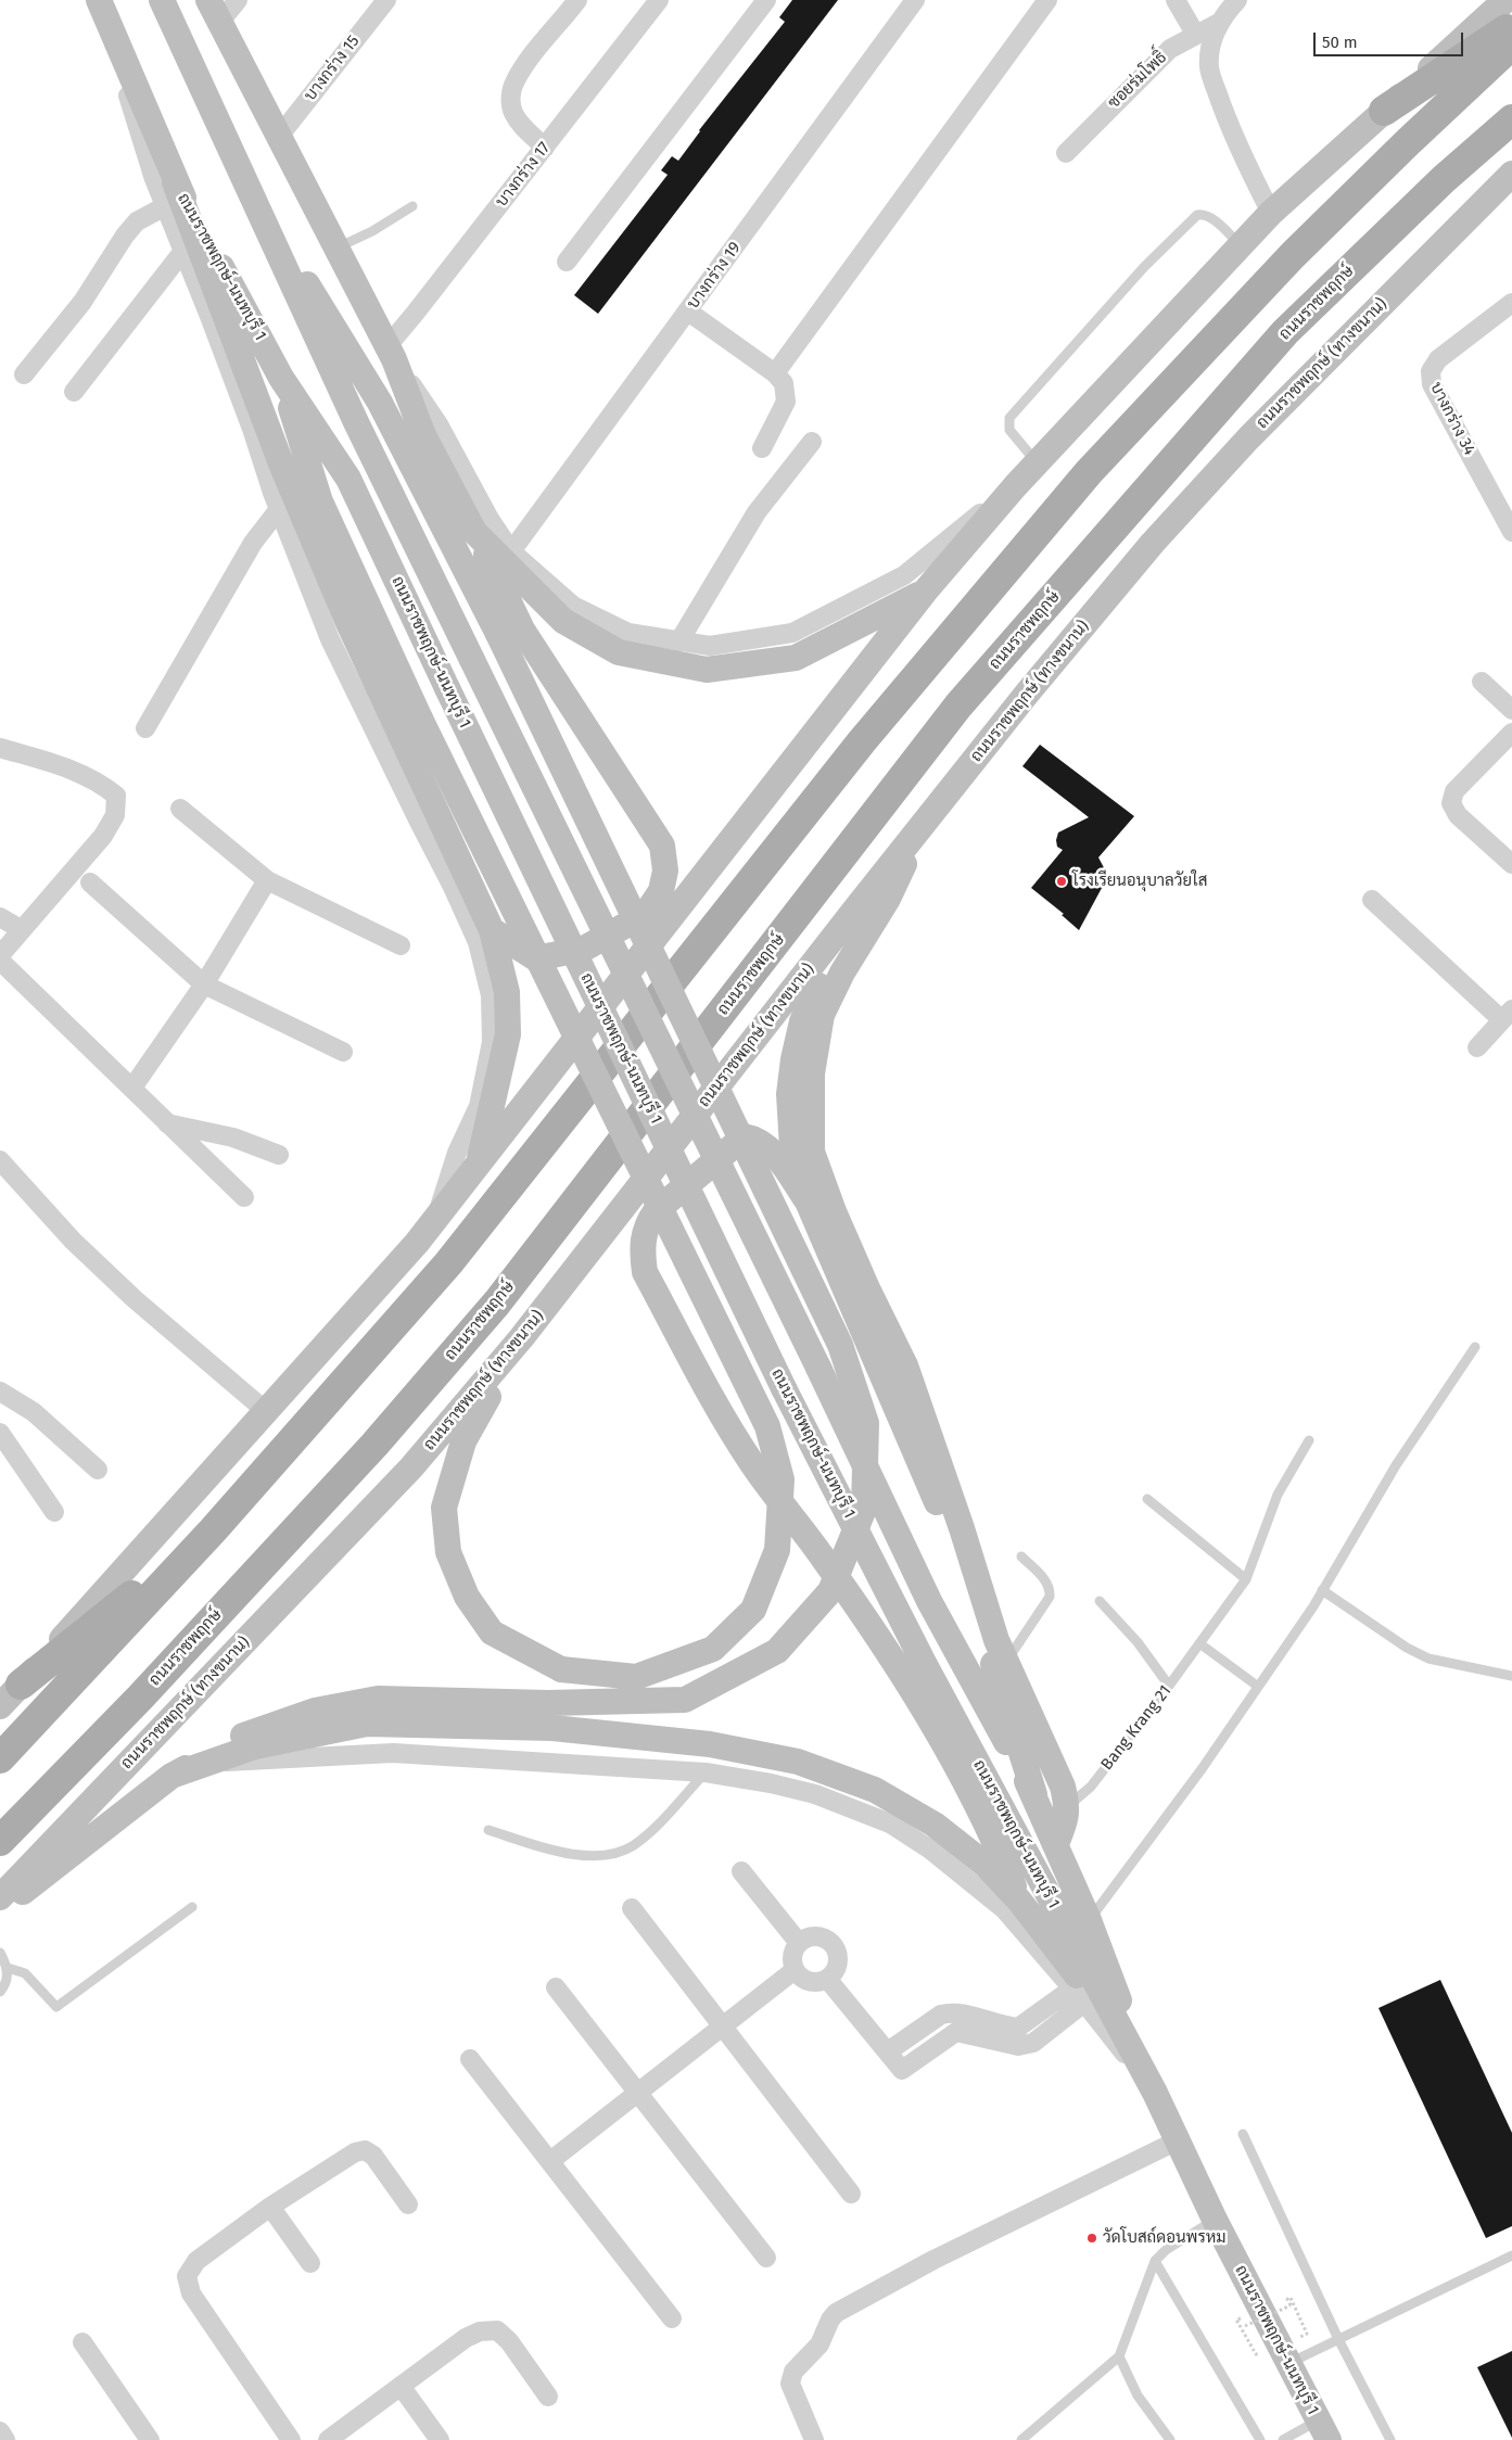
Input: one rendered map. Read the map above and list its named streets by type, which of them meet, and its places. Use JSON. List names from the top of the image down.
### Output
{
  "streets": {
    "main road": ["ถนนราชพฤกษ์-นนทบุรี 1", "ถนนราชพฤกษ์", "ถนนราชพฤกษ์ (ทางขนาน)"],
    "street": [
      "บางกร่าง 15",
      "ซอยร่มโพธิ์",
      "บางกร่าง 17",
      "บางกร่าง 19",
      "บางกร่าง 34"
    ],
    "lane": ["Bang Krang 21"]
  },
  "places": ["โรงเรียนอนุบาลวัยใส", "วัดโบสถ์ดอนพรหม"],
  "scale_bar": "50 m"
}
